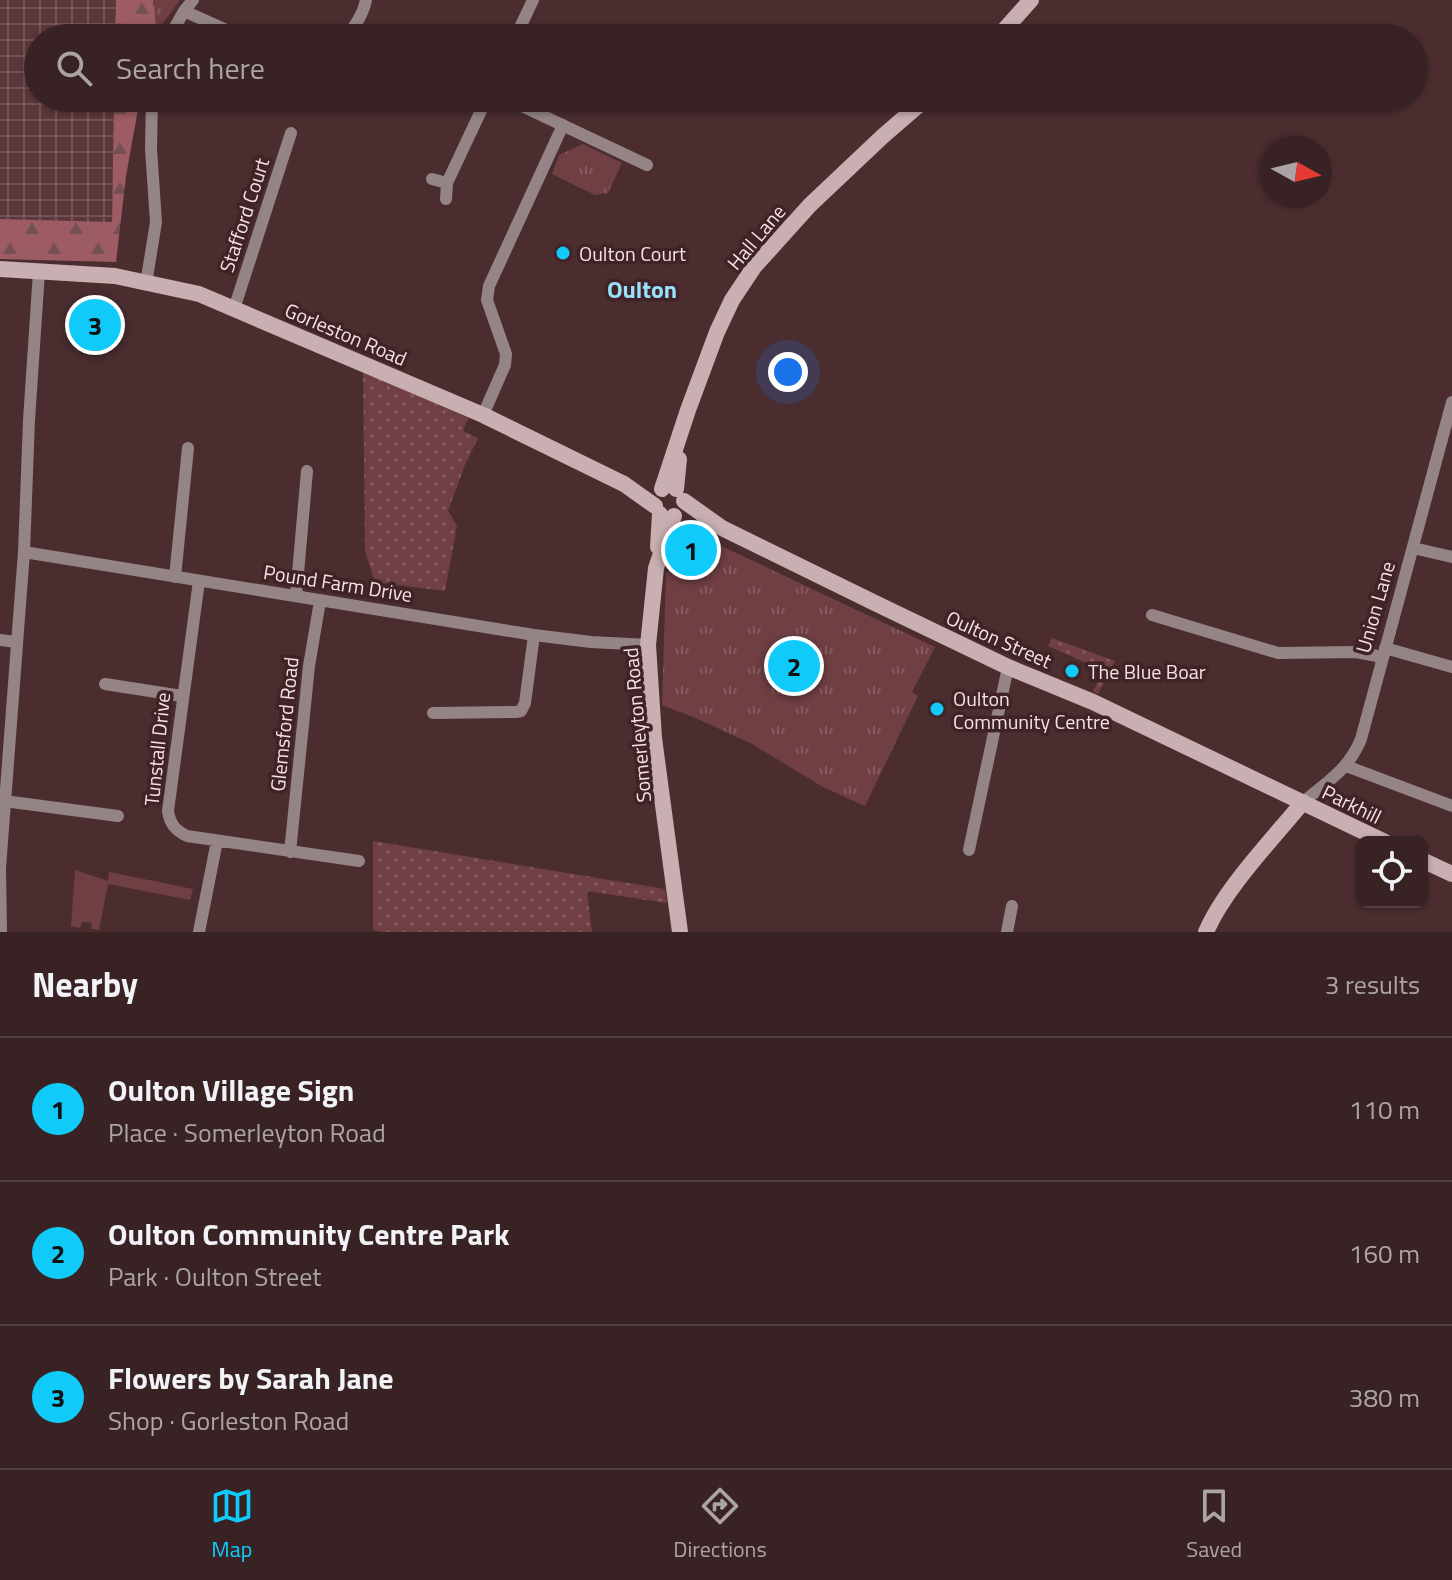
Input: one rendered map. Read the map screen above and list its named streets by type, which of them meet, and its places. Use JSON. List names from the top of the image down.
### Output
{
  "streets": {
    "main road": [
      "Hall Lane",
      "Gorleston Road",
      "Oulton Street",
      "Somerleyton Road",
      "Parkhill"
    ],
    "street": [
      "Stafford Court",
      "Pound Farm Drive",
      "Union Lane",
      "Glemsford Road",
      "Tunstall Drive"
    ]
  },
  "crossings": [
    ["Stafford Court", "Gorleston Road"],
    ["Hall Lane", "Gorleston Road"],
    ["Hall Lane", "Oulton Street"],
    ["Hall Lane", "Somerleyton Road"],
    ["Gorleston Road", "Oulton Street"],
    ["Gorleston Road", "Somerleyton Road"],
    ["Pound Farm Drive", "Glemsford Road"],
    ["Pound Farm Drive", "Somerleyton Road"],
    ["Pound Farm Drive", "Tunstall Drive"],
    ["Union Lane", "Oulton Street"],
    ["Union Lane", "Parkhill"],
    ["Oulton Street", "Somerleyton Road"],
    ["Oulton Street", "Parkhill"],
    ["Glemsford Road", "Tunstall Drive"]
  ],
  "districts": ["Oulton"],
  "places": ["Oulton Court", "The Blue Boar", "Oulton Community Centre"],
  "north": "right",
  "page": {
    "search": "Search here",
    "pins": ["3", "1", "2"],
    "heading": ["Nearby", "3 results"],
    "list": [
      {
        "mark": "1",
        "name": "Oulton Village Sign",
        "note": "Place · Somerleyton Road",
        "value": "110 m"
      },
      {
        "mark": "2",
        "name": "Oulton Community Centre Park",
        "note": "Park · Oulton Street",
        "value": "160 m"
      },
      {
        "mark": "3",
        "name": "Flowers by Sarah Jane",
        "note": "Shop · Gorleston Road",
        "value": "380 m"
      }
    ],
    "nav": ["Map", "Directions", "Saved"]
  }
}
